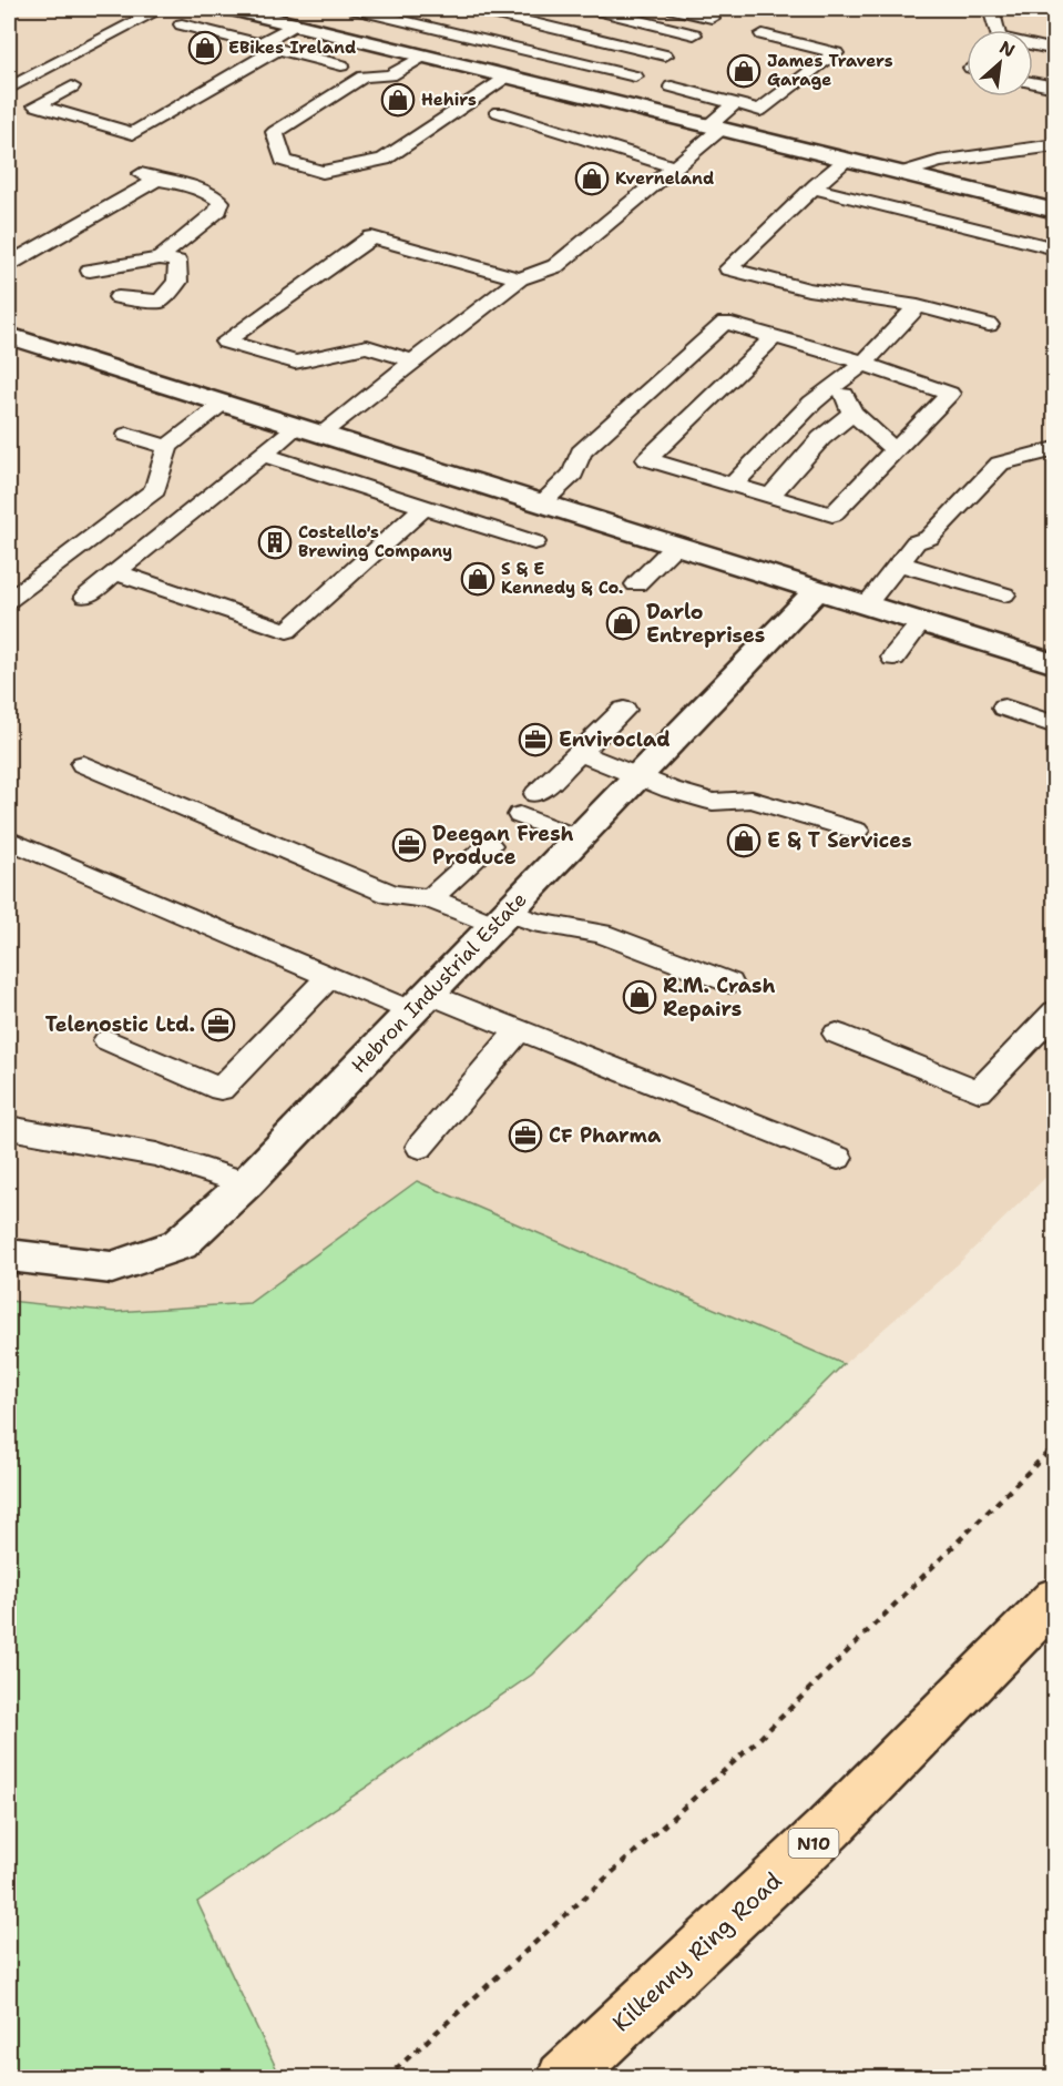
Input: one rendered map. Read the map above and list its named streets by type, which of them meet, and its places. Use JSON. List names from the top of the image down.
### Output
{
  "streets": {
    "highway": ["N10", "Kilkenny Ring Road"],
    "street": ["Hebron Industrial Estate"]
  },
  "places": {
    "shop": [
      "EBikes Ireland",
      "James Travers Garage",
      "Hehirs",
      "Kverneland",
      "S & E Kennedy & Co.",
      "Darlo Entreprises",
      "E & T Services",
      "R.M. Crash Repairs"
    ],
    "building": ["Costello's Brewing Company"],
    "office": [
      "Enviroclad",
      "Deegan Fresh Produce",
      "Telenostic Ltd.",
      "CF Pharma"
    ]
  },
  "north": "top right"
}
